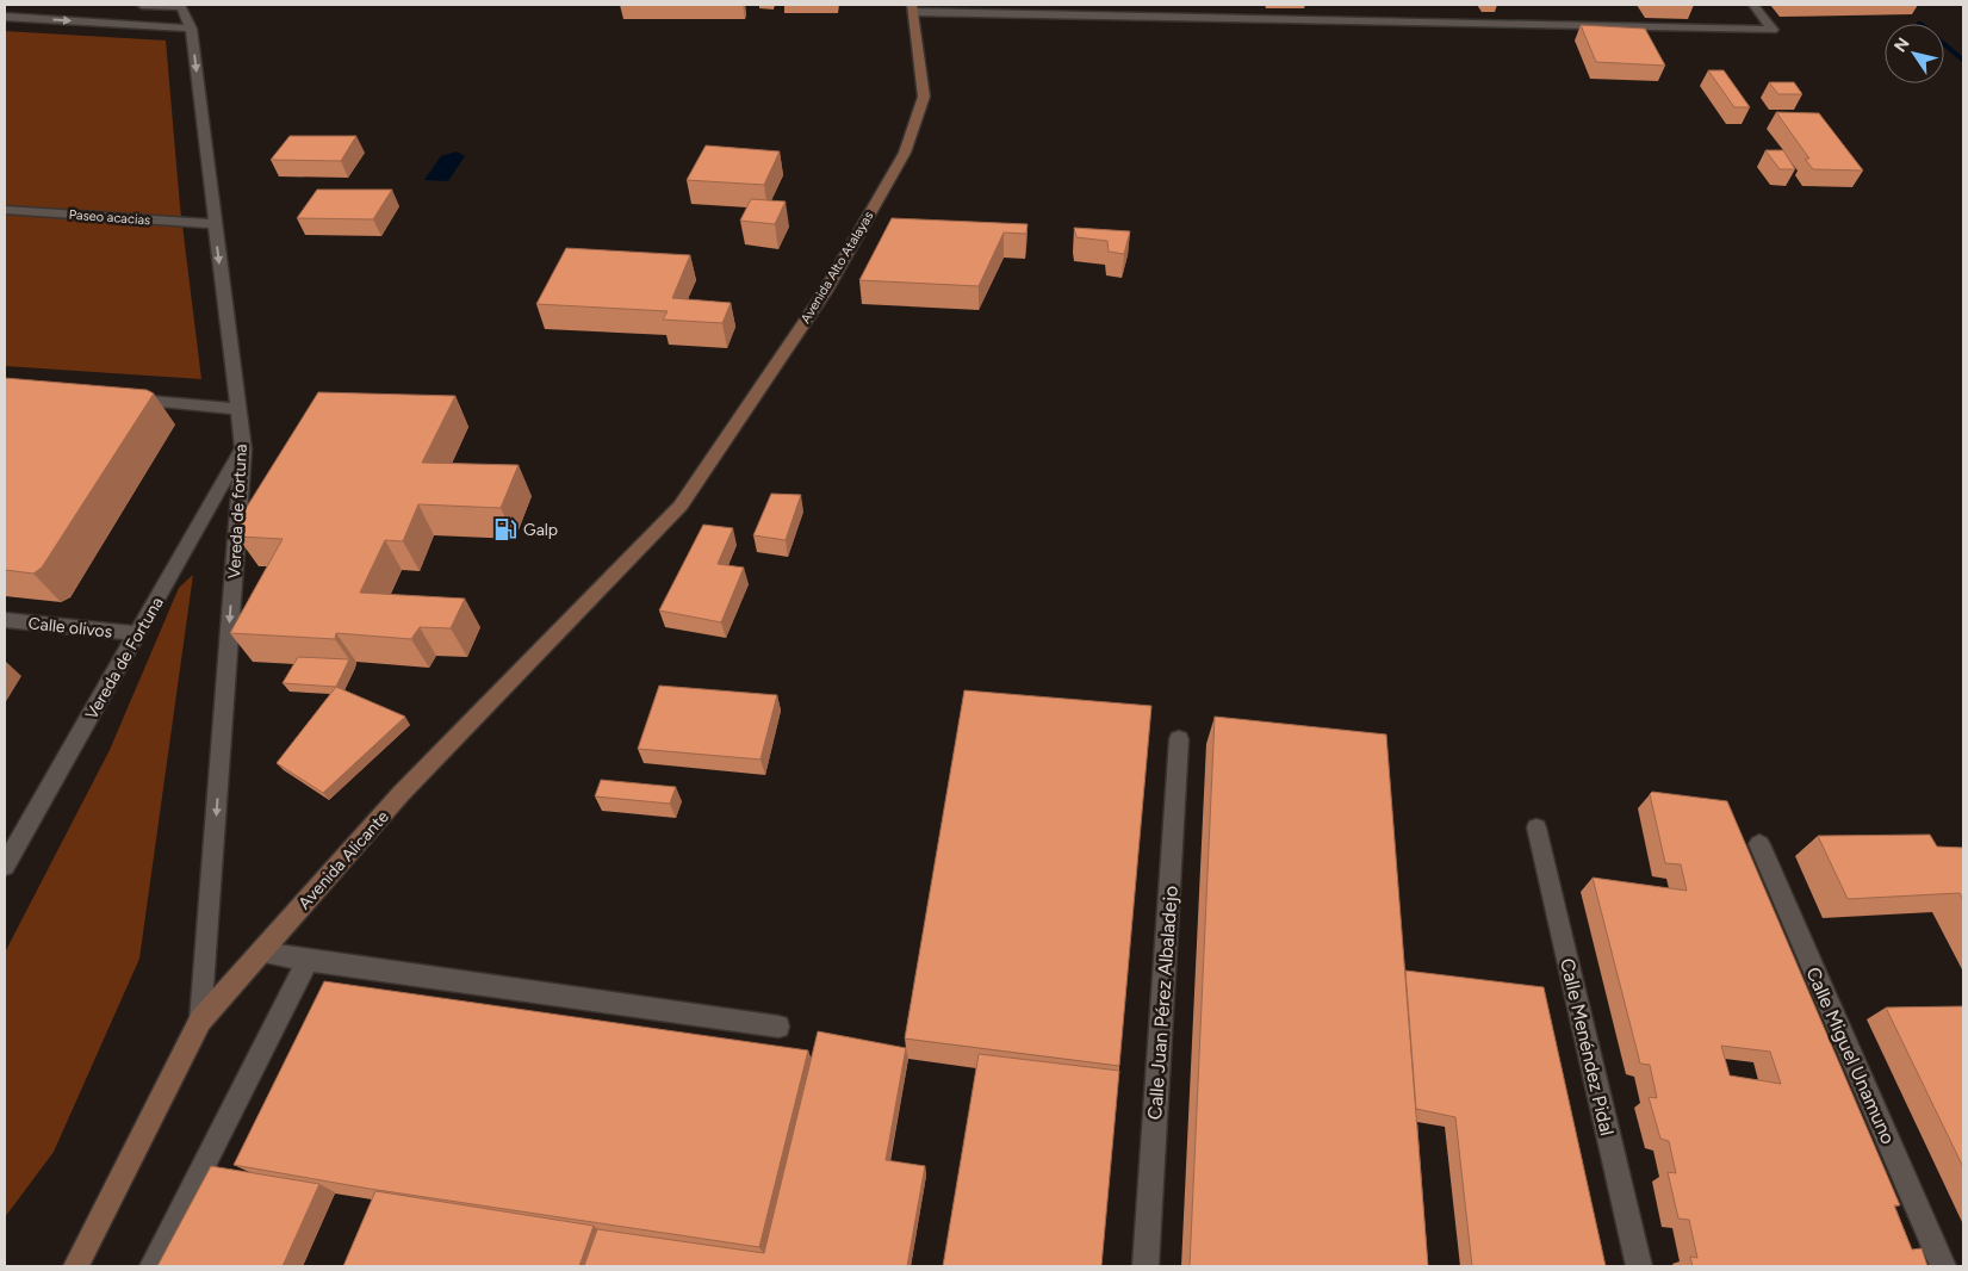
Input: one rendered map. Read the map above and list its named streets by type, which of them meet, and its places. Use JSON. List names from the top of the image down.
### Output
{
  "streets": {
    "main road": ["Avenida Alto Atalayas", "Avenida Alicante"],
    "street": [
      "Paseo acacias",
      "Vereda de fortuna",
      "Calle olivos",
      "Vereda de Fortuna",
      "Calle Juan Pérez Albaladejo",
      "Calle Menéndez Pidal",
      "Calle Miguel Unamuno"
    ]
  },
  "crossings": [
    ["Paseo acacias", "Vereda de fortuna"],
    ["Avenida Alto Atalayas", "Avenida Alicante"],
    ["Vereda de fortuna", "Vereda de Fortuna"],
    ["Vereda de fortuna", "Avenida Alicante"],
    ["Calle olivos", "Vereda de Fortuna"]
  ],
  "one_way": ["Vereda de fortuna"],
  "places": {
    "fuel station": ["Galp"]
  },
  "north": "top left"
}
